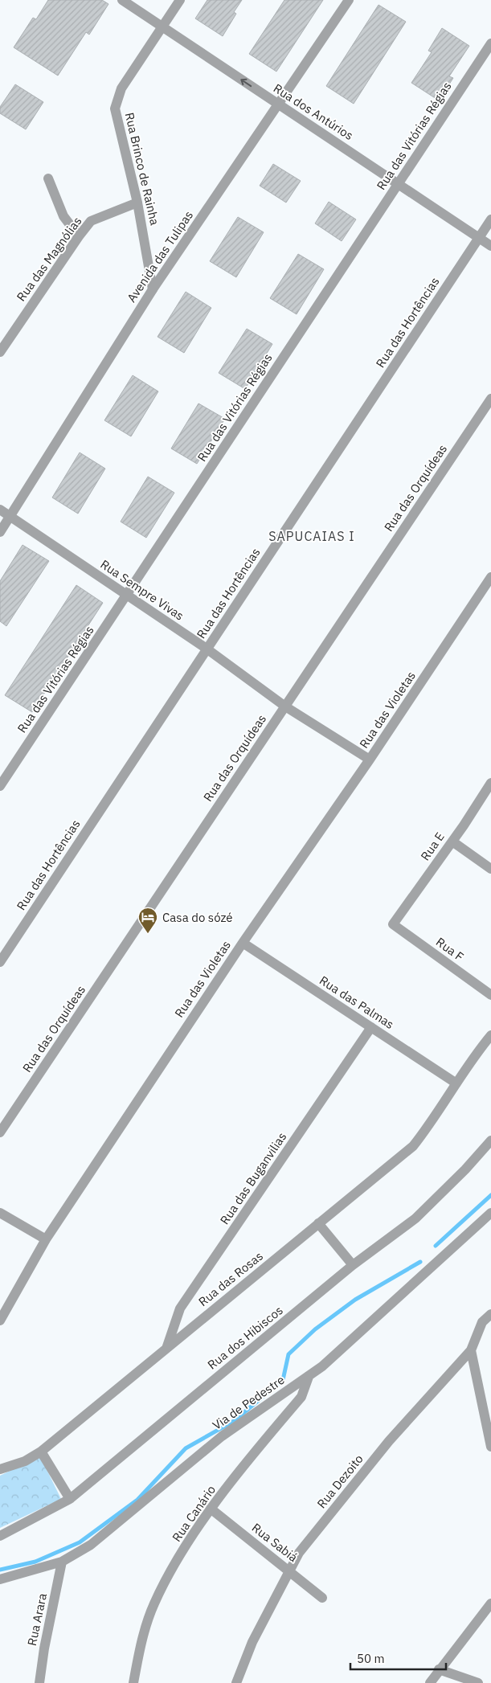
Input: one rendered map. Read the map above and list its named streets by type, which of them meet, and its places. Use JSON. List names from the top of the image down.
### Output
{
  "streets": {
    "street": [
      "Rua dos Antúrios",
      "Rua das Vitórias Régias",
      "Rua Brinco de Rainha",
      "Avenida das Tulipas",
      "Rua das Magnólias",
      "Rua das Hortências",
      "Rua das Orquídeas",
      "Rua Sempre Vivas",
      "Rua das Violetas",
      "Rua E",
      "Rua F",
      "Rua das Palmas",
      "Rua das Buganvilias",
      "Rua das Rosas",
      "Rua dos Hibiscos",
      "Via de Pedestre",
      "Rua Dezoito",
      "Rua Canário",
      "Rua Sabiá",
      "Rua Arara"
    ]
  },
  "crossings": [
    ["Rua dos Antúrios", "Rua das Vitórias Régias"],
    ["Rua dos Antúrios", "Rua Brinco de Rainha"],
    ["Rua dos Antúrios", "Avenida das Tulipas"],
    ["Rua dos Antúrios", "Rua das Hortências"],
    ["Rua das Vitórias Régias", "Rua Sempre Vivas"],
    ["Rua Brinco de Rainha", "Avenida das Tulipas"],
    ["Rua Brinco de Rainha", "Rua das Magnólias"],
    ["Avenida das Tulipas", "Rua Sempre Vivas"],
    ["Rua das Hortências", "Rua Sempre Vivas"],
    ["Rua das Orquídeas", "Rua Sempre Vivas"],
    ["Rua Sempre Vivas", "Rua das Violetas"],
    ["Rua das Violetas", "Rua das Palmas"],
    ["Rua E", "Rua F"],
    ["Rua das Palmas", "Rua das Buganvilias"],
    ["Rua das Palmas", "Rua das Rosas"],
    ["Rua das Buganvilias", "Rua das Rosas"],
    ["Via de Pedestre", "Rua Canário"],
    ["Via de Pedestre", "Rua Arara"],
    ["Rua Dezoito", "Rua Sabiá"],
    ["Rua Canário", "Rua Sabiá"]
  ],
  "districts": ["SAPUCAIAS I"],
  "places": {
    "hotel": ["Casa do sózé"]
  },
  "scale_bar": "50 m"
}
